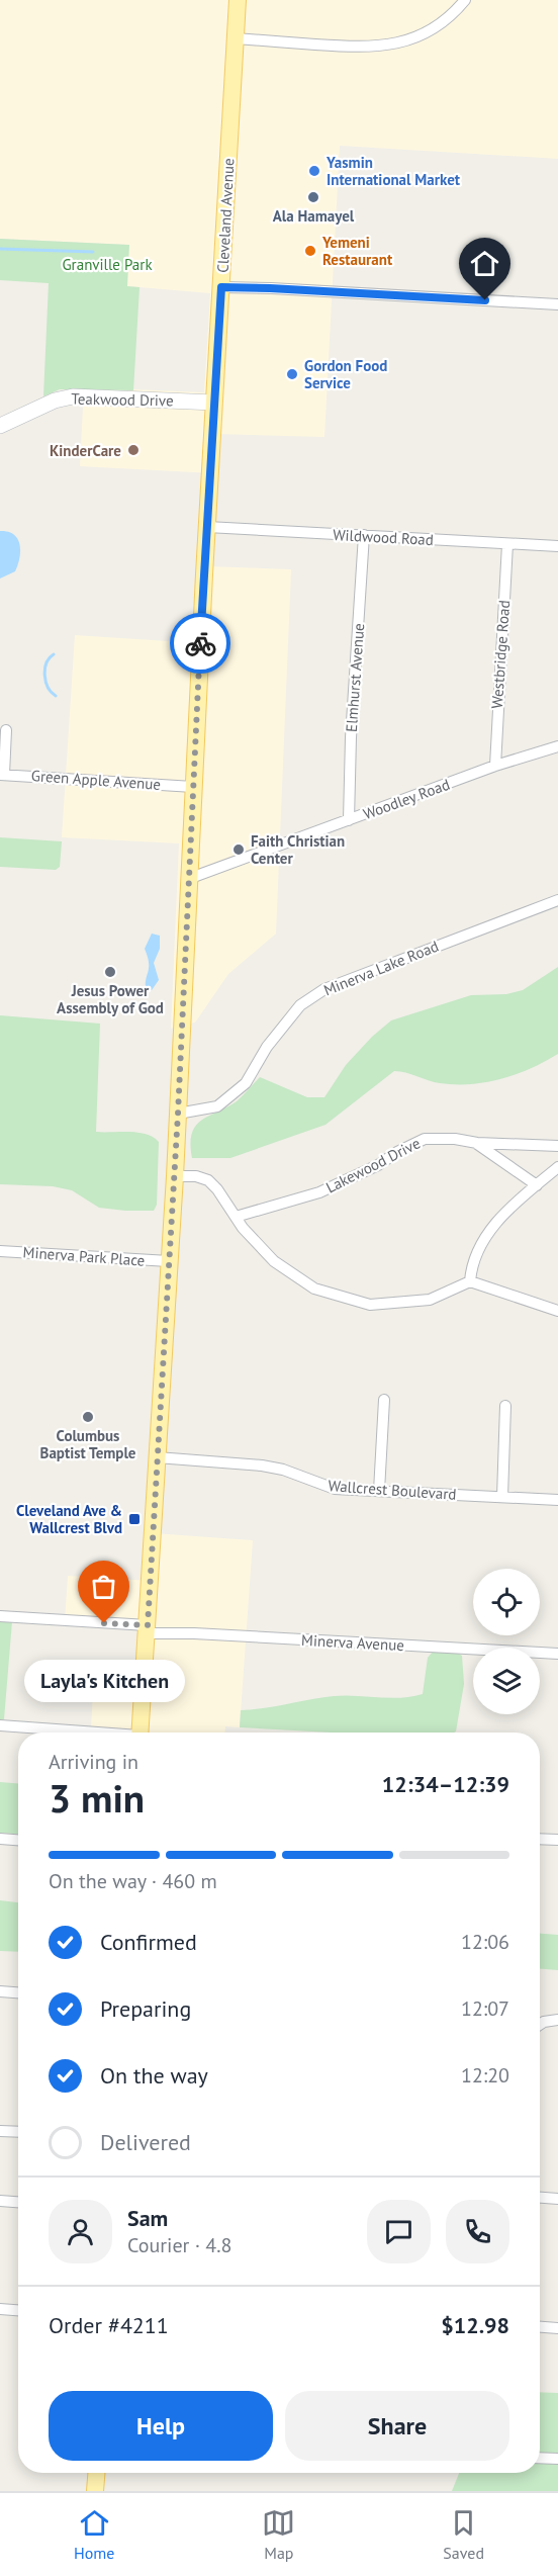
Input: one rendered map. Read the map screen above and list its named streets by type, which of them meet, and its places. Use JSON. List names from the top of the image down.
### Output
{
  "streets": {
    "main road": ["Cleveland Avenue"],
    "street": [
      "Teakwood Drive",
      "Wildwood Road",
      "Westbridge Road",
      "Elmhurst Avenue",
      "Green Apple Avenue",
      "Woodley Road",
      "Minerva Lake Road",
      "Lakewood Drive",
      "Minerva Park Place",
      "Wallcrest Boulevard",
      "Minerva Avenue"
    ]
  },
  "crossings": [
    ["Cleveland Avenue", "Teakwood Drive"],
    ["Cleveland Avenue", "Wildwood Road"],
    ["Cleveland Avenue", "Green Apple Avenue"],
    ["Cleveland Avenue", "Woodley Road"],
    ["Cleveland Avenue", "Minerva Lake Road"],
    ["Cleveland Avenue", "Minerva Park Place"],
    ["Cleveland Avenue", "Wallcrest Boulevard"],
    ["Cleveland Avenue", "Minerva Avenue"],
    ["Wildwood Road", "Westbridge Road"],
    ["Wildwood Road", "Elmhurst Avenue"],
    ["Westbridge Road", "Woodley Road"],
    ["Elmhurst Avenue", "Woodley Road"]
  ],
  "parks": ["Granville Park"],
  "places": {
    "other": [
      "Yasmin International Market",
      "Ala Hamayel",
      "Yemeni Restaurant",
      "Gordon Food Service",
      "KinderCare",
      "Faith Christian Center",
      "Jesus Power Assembly of God",
      "Columbus Baptist Temple",
      "Layla's Kitchen"
    ],
    "transit": ["Cleveland Ave & Wallcrest Blvd"]
  },
  "page": {
    "bubble": "Layla's Kitchen",
    "heading": ["3 min", "Arriving in", "12:34–12:39"],
    "panel": [
      "Sam",
      "Courier · 4.8",
      "Order #4211",
      "$12.98"
    ],
    "bar": "On the way · 460 m",
    "list": [
      ["Confirmed", "12:06"],
      ["Preparing", "12:07"],
      ["On the way", "12:20"],
      "Delivered"
    ],
    "buttons": ["Help", "Share"],
    "tabs": ["Home", "Map", "Saved"]
  }
}
